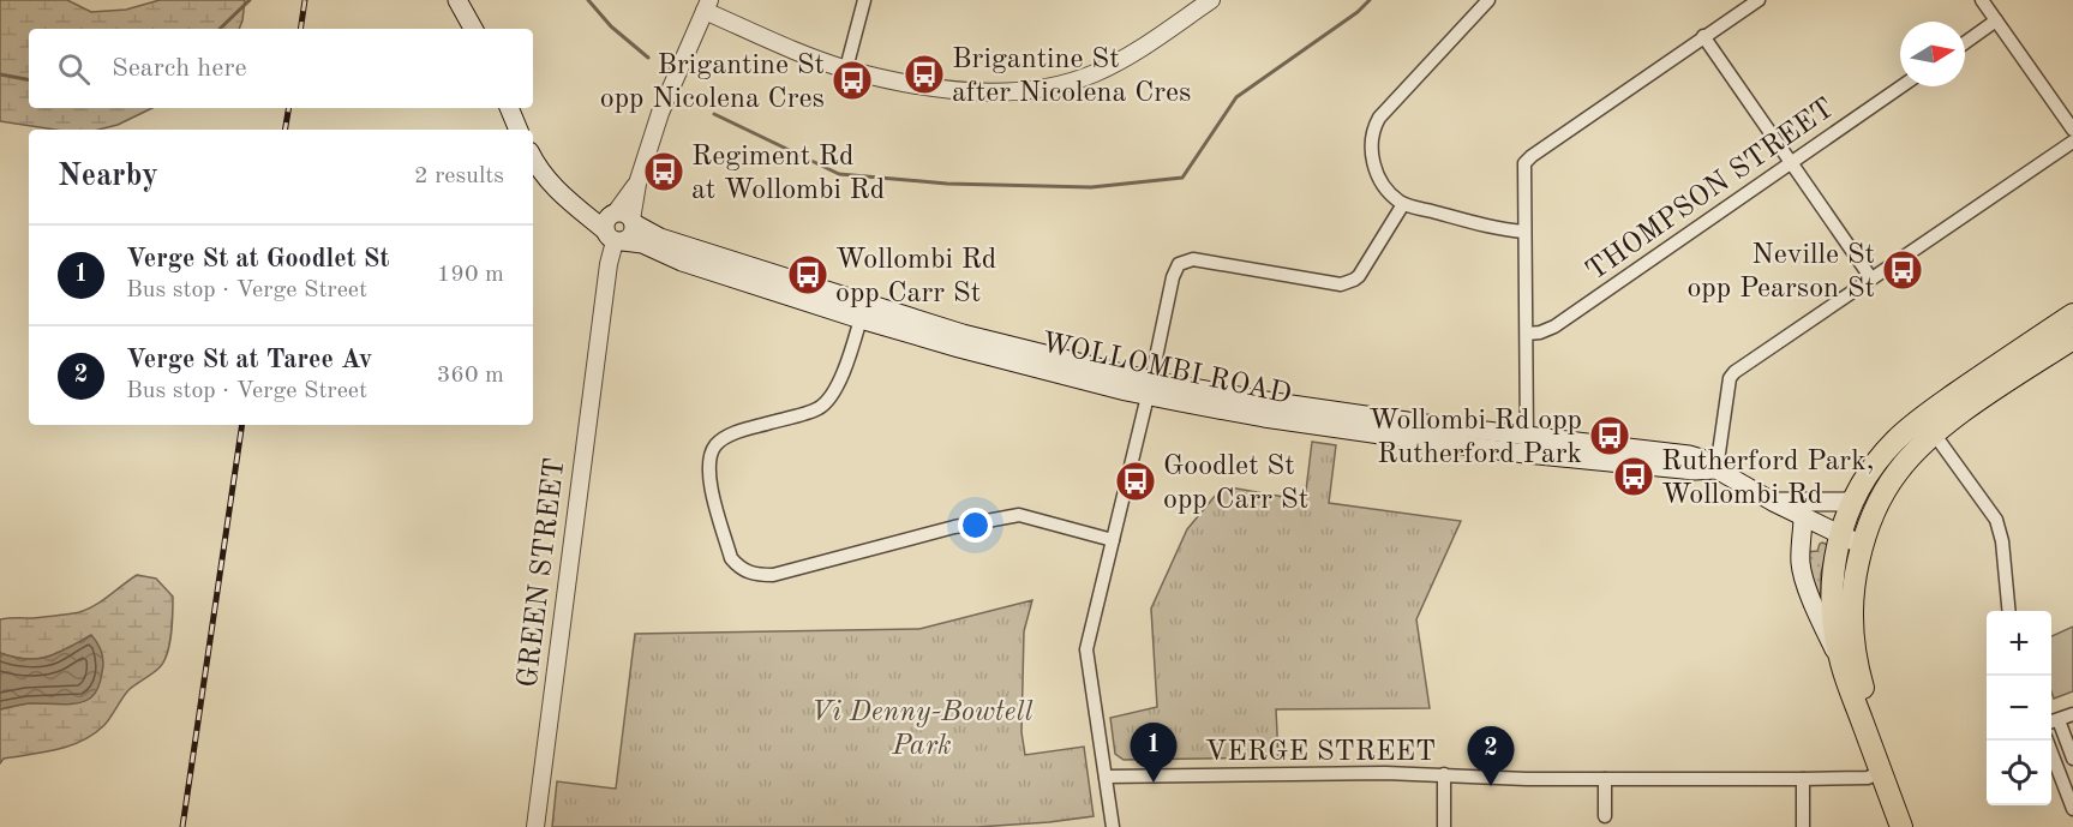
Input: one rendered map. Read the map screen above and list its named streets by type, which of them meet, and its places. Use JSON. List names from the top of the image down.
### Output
{
  "streets": {
    "main road": ["WOLLOMBI ROAD"],
    "street": ["THOMPSON STREET", "GREEN STREET", "VERGE STREET"]
  },
  "crossings": [
    ["WOLLOMBI ROAD", "GREEN STREET"]
  ],
  "parks": ["Vi Denny-Bowtell Park"],
  "places": {
    "bus stop": [
      "Brigantine St after Nicolena Cres",
      "Brigantine St opp Nicolena Cres",
      "Regiment Rd at Wollombi Rd",
      "Neville St opp Pearson St",
      "Wollombi Rd opp Carr St",
      "Wollombi Rd opp Rutherford Park",
      "Rutherford Park, Wollombi Rd",
      "Goodlet St opp Carr St"
    ]
  },
  "north": "right",
  "page": {
    "search": "Search here",
    "heading": ["Nearby", "2 results"],
    "list": [
      {
        "mark": "1",
        "name": "Verge St at Goodlet St",
        "note": "Bus stop · Verge Street",
        "value": "190 m"
      },
      {
        "mark": "2",
        "name": "Verge St at Taree Av",
        "note": "Bus stop · Verge Street",
        "value": "360 m"
      }
    ],
    "map_buttons": ["+", "−"],
    "pins": ["1", "2"]
  }
}
